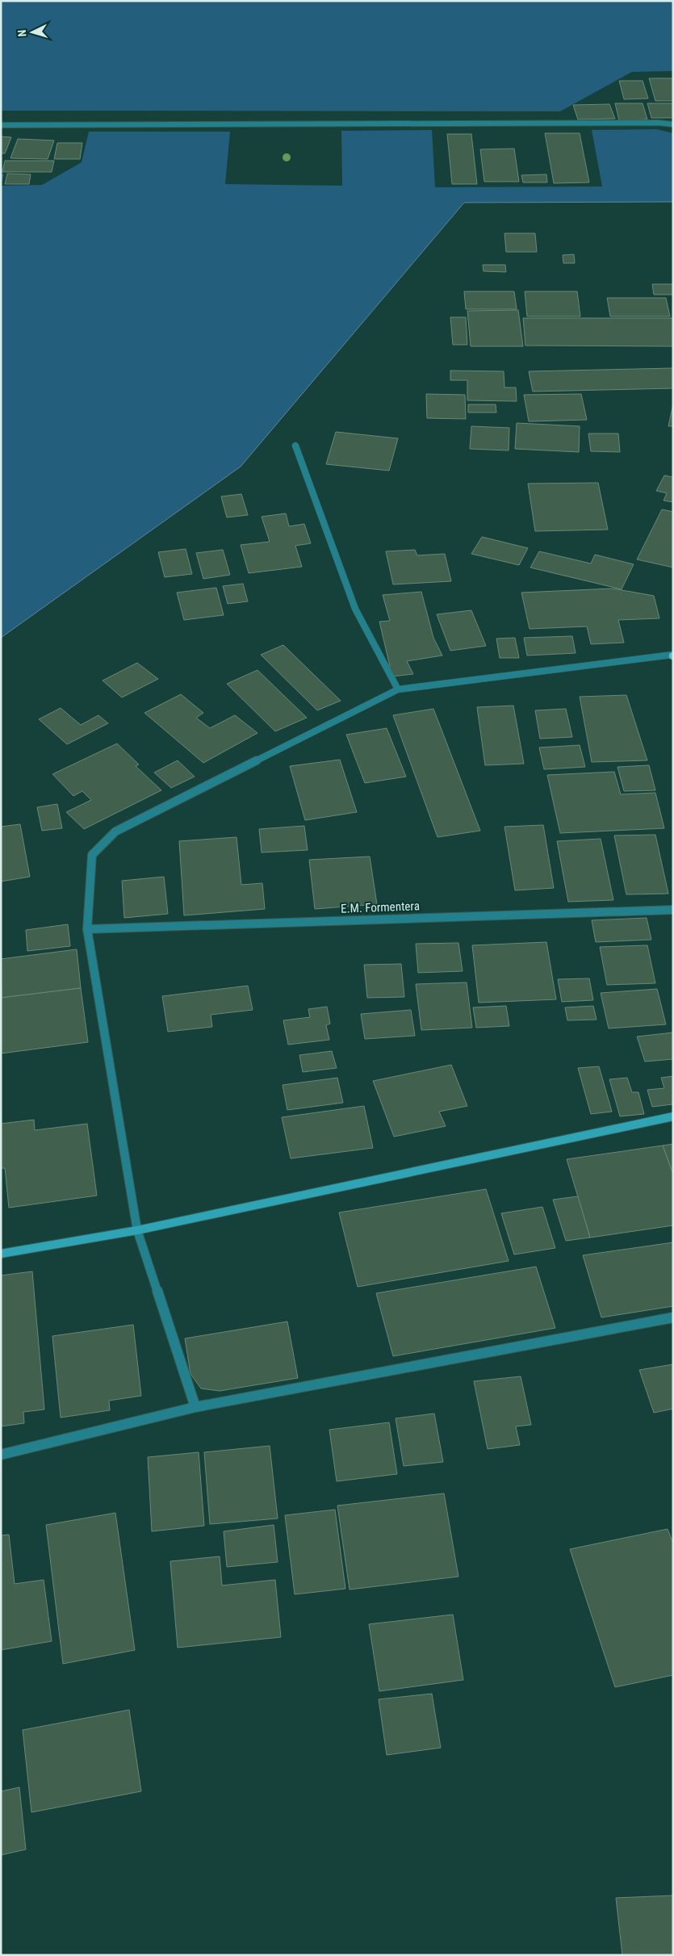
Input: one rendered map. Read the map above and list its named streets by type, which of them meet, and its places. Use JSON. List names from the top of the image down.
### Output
{
  "streets": {
    "street": ["E.M. Formentera"]
  },
  "north": "left"
}
